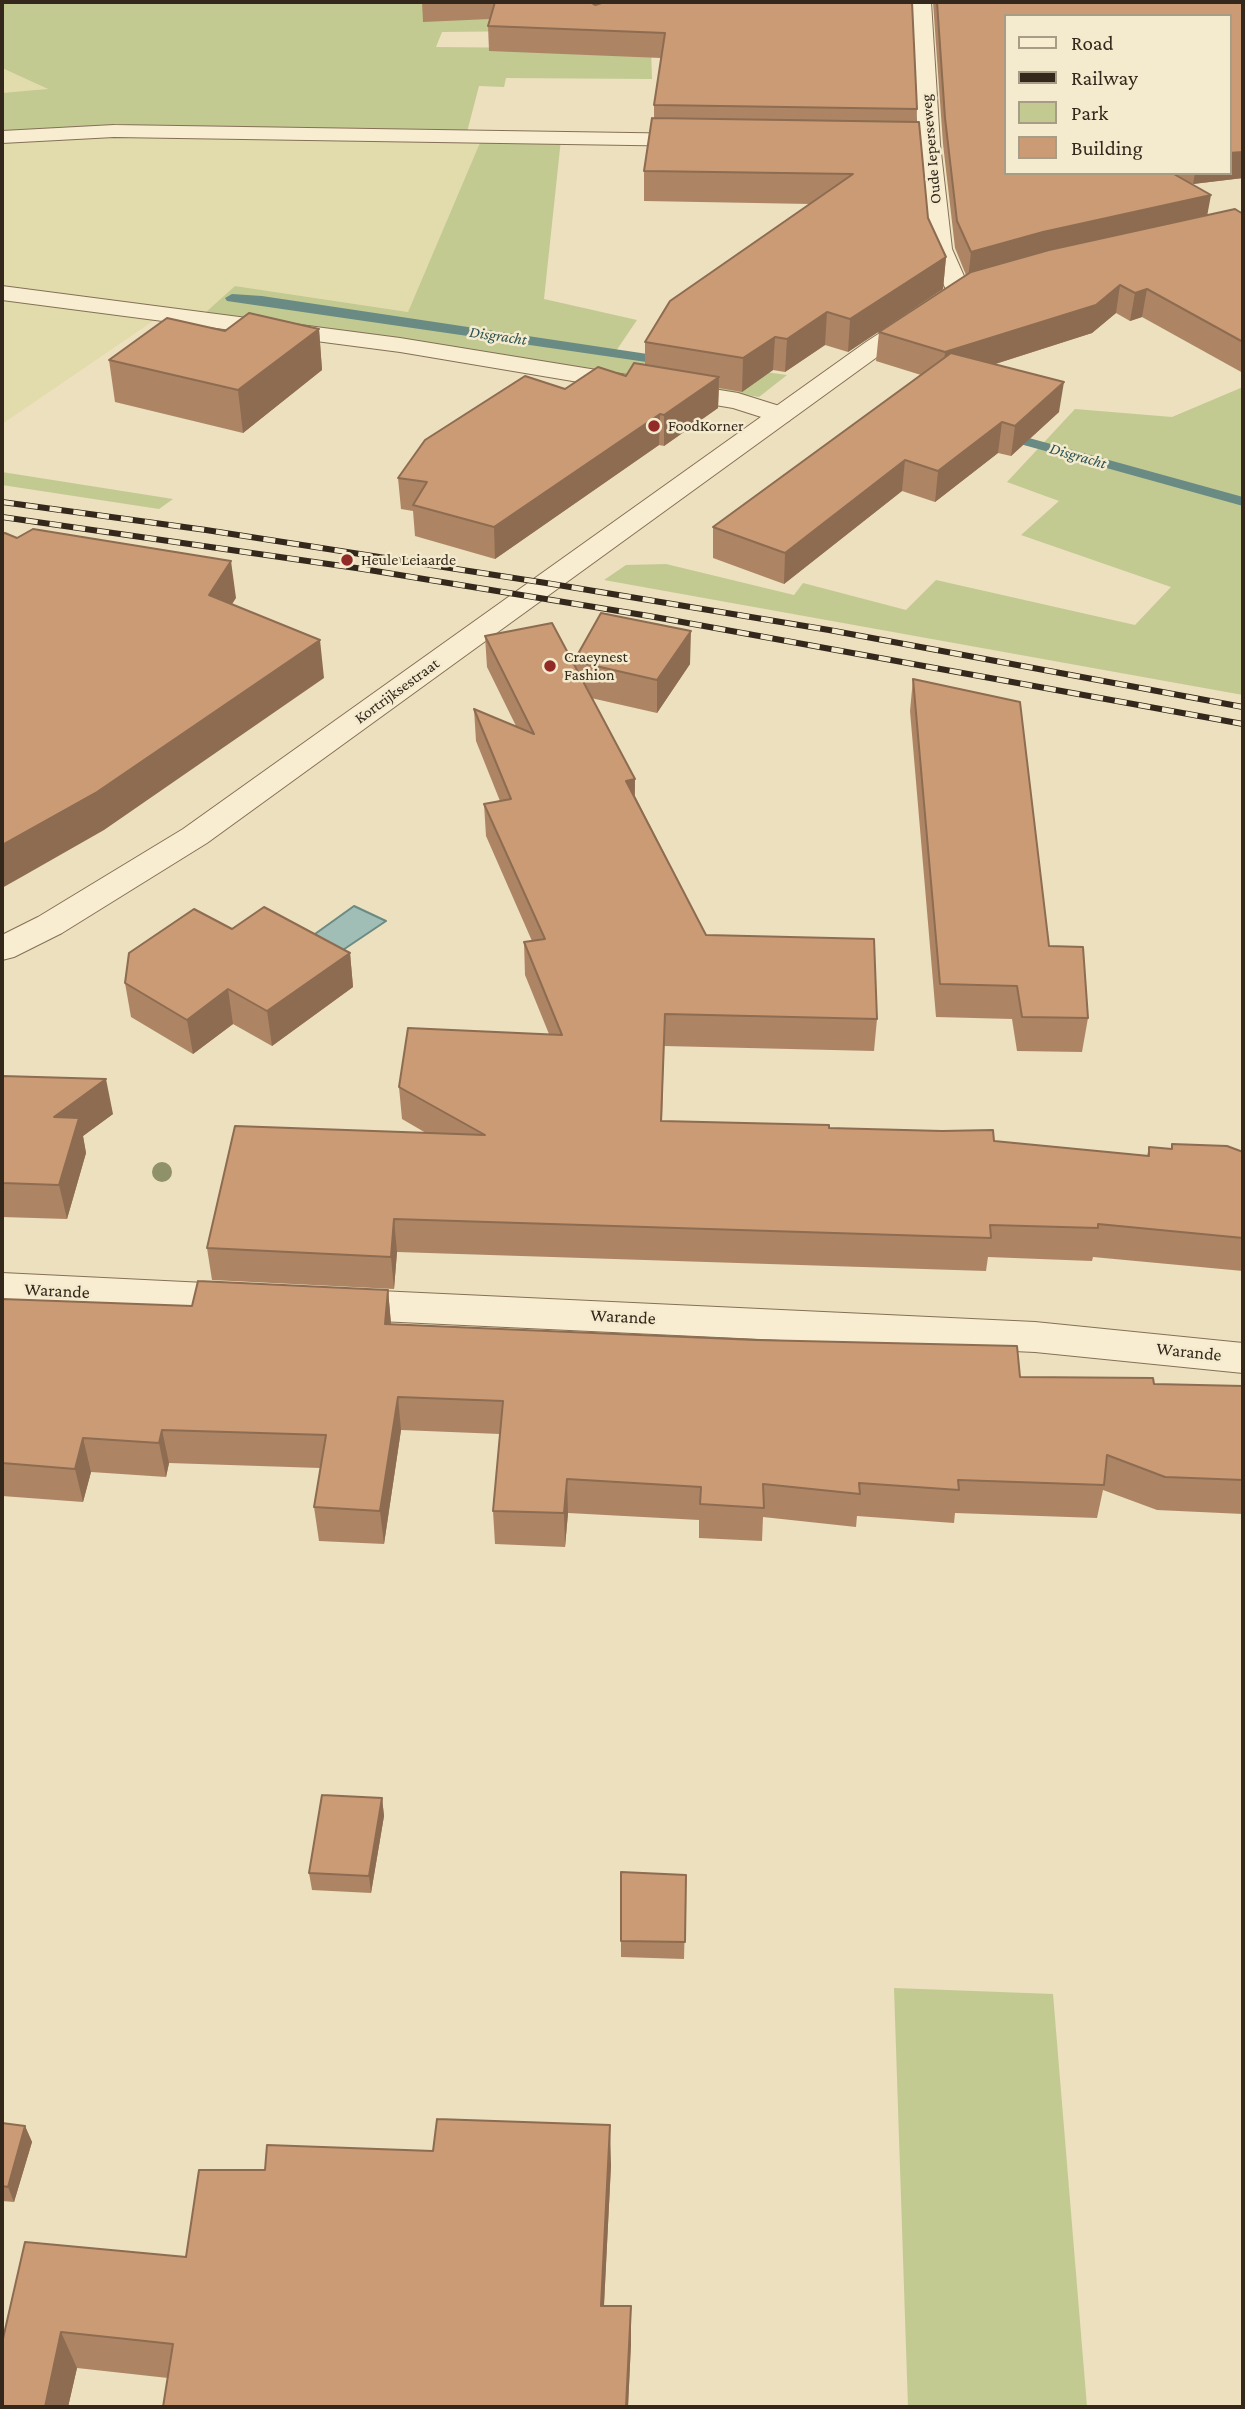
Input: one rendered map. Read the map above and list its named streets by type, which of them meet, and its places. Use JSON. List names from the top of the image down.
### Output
{
  "streets": {
    "street": ["Oude Ieperseweg", "Kortrijksestraat", "Warande"]
  },
  "crossings": [
    ["Oude Ieperseweg", "Kortrijksestraat"]
  ],
  "water": ["Disgracht"],
  "places": ["FoodKorner", "Heule Leiaarde", "Craeynest Fashion"],
  "legend": [
    "Road",
    "Railway",
    "Park",
    "Building"
  ]
}
